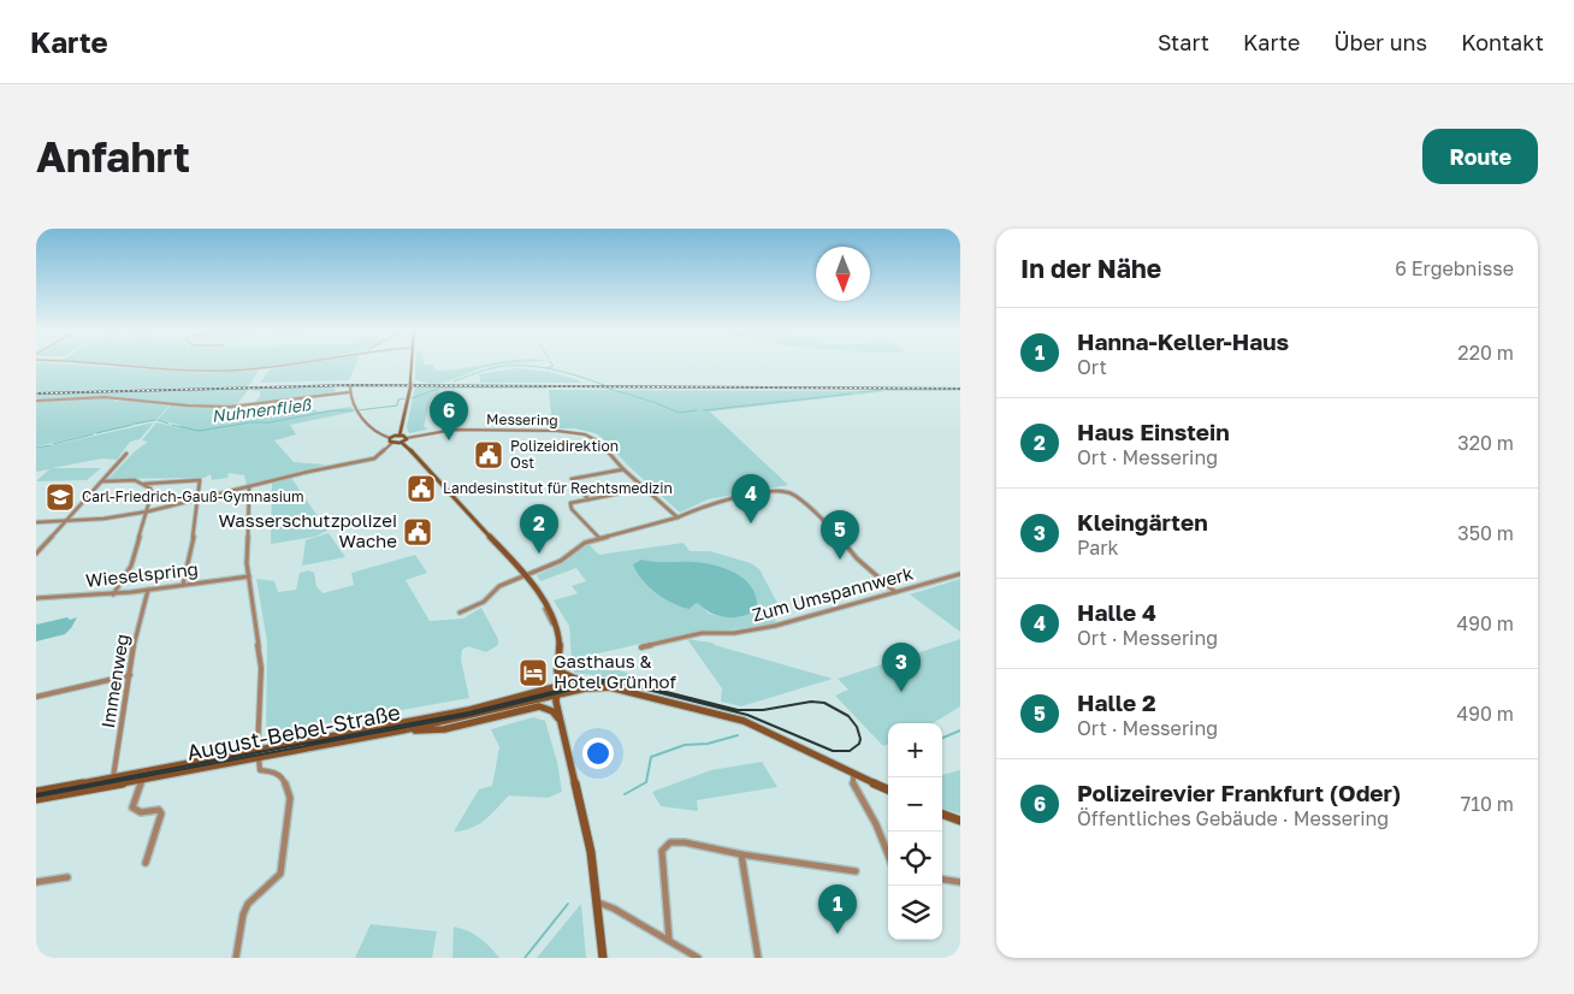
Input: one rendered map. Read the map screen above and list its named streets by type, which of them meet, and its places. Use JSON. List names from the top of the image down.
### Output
{
  "streets": {
    "main road": ["August-Bebel-Straße"],
    "street": [
      "Messering",
      "Wieselspring",
      "Zum Umspannwerk",
      "Immenweg"
    ]
  },
  "crossings": [
    ["Wieselspring", "Immenweg"],
    ["Immenweg", "August-Bebel-Straße"]
  ],
  "water": ["Nuhnenfließ"],
  "places": {
    "public building": ["Polizeidirektion Ost", "Landesinstitut für Rechtsmedizin", "Wasserschutzpolizei Wache"],
    "school or university": ["Carl-Friedrich-Gauß-Gymnasium"],
    "hotel": ["Gasthaus & Hotel Grünhof"]
  },
  "north": "bottom",
  "page": {
    "header": "Karte",
    "nav": [
      "Start",
      "Karte",
      "Über uns",
      "Kontakt"
    ],
    "buttons": "Route",
    "title": "Anfahrt",
    "heading": ["In der Nähe", "6 Ergebnisse"],
    "list": [
      {
        "mark": "1",
        "name": "Hanna-Keller-Haus",
        "note": "Ort",
        "value": "220 m"
      },
      {
        "mark": "2",
        "name": "Haus Einstein",
        "note": "Ort · Messering",
        "value": "320 m"
      },
      {
        "mark": "3",
        "name": "Kleingärten",
        "note": "Park",
        "value": "350 m"
      },
      {
        "mark": "4",
        "name": "Halle 4",
        "note": "Ort · Messering",
        "value": "490 m"
      },
      {
        "mark": "5",
        "name": "Halle 2",
        "note": "Ort · Messering",
        "value": "490 m"
      },
      {
        "mark": "6",
        "name": "Polizeirevier Frankfurt (Oder)",
        "note": "Öffentliches Gebäude · Messering",
        "value": "710 m"
      }
    ],
    "pins": [
      "6",
      "4",
      "2",
      "5",
      "3",
      "1"
    ],
    "map_buttons": ["+", "−"]
  }
}
